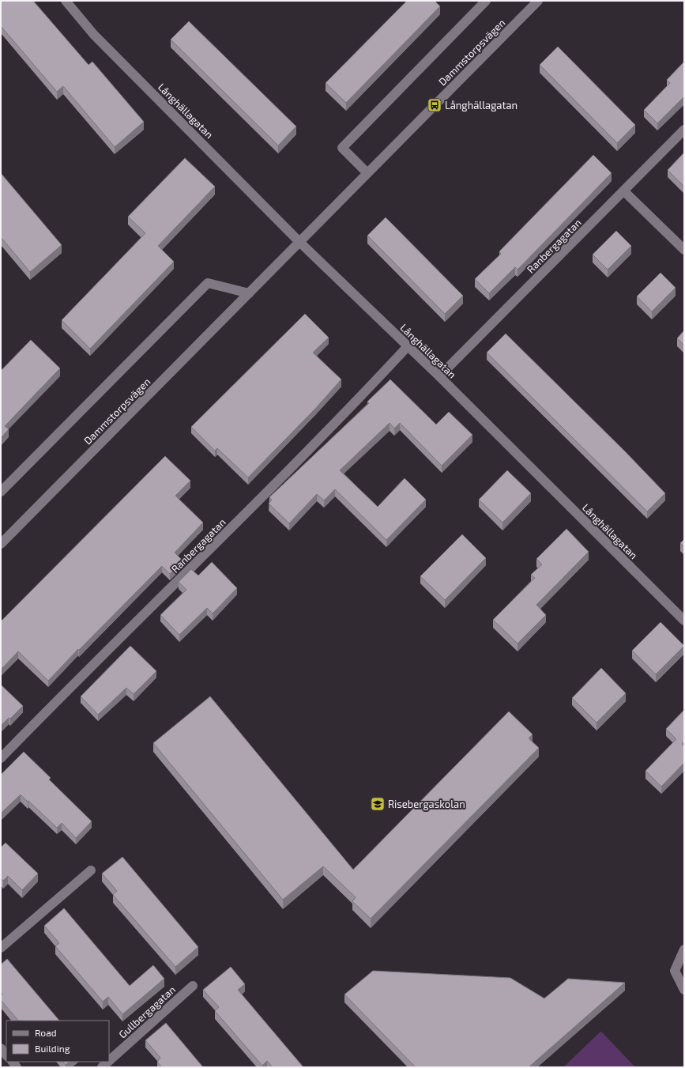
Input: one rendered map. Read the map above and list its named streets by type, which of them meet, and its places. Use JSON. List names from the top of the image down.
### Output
{
  "streets": {
    "street": [
      "Dammstorpsvägen",
      "Långhällagatan",
      "Ranbergagatan",
      "Gullbergagatan"
    ]
  },
  "crossings": [
    ["Dammstorpsvägen", "Långhällagatan"],
    ["Långhällagatan", "Ranbergagatan"]
  ],
  "places": {
    "bus stop": ["Långhällagatan"],
    "school or university": ["Risebergaskolan"]
  },
  "legend": ["Road", "Building"]
}
